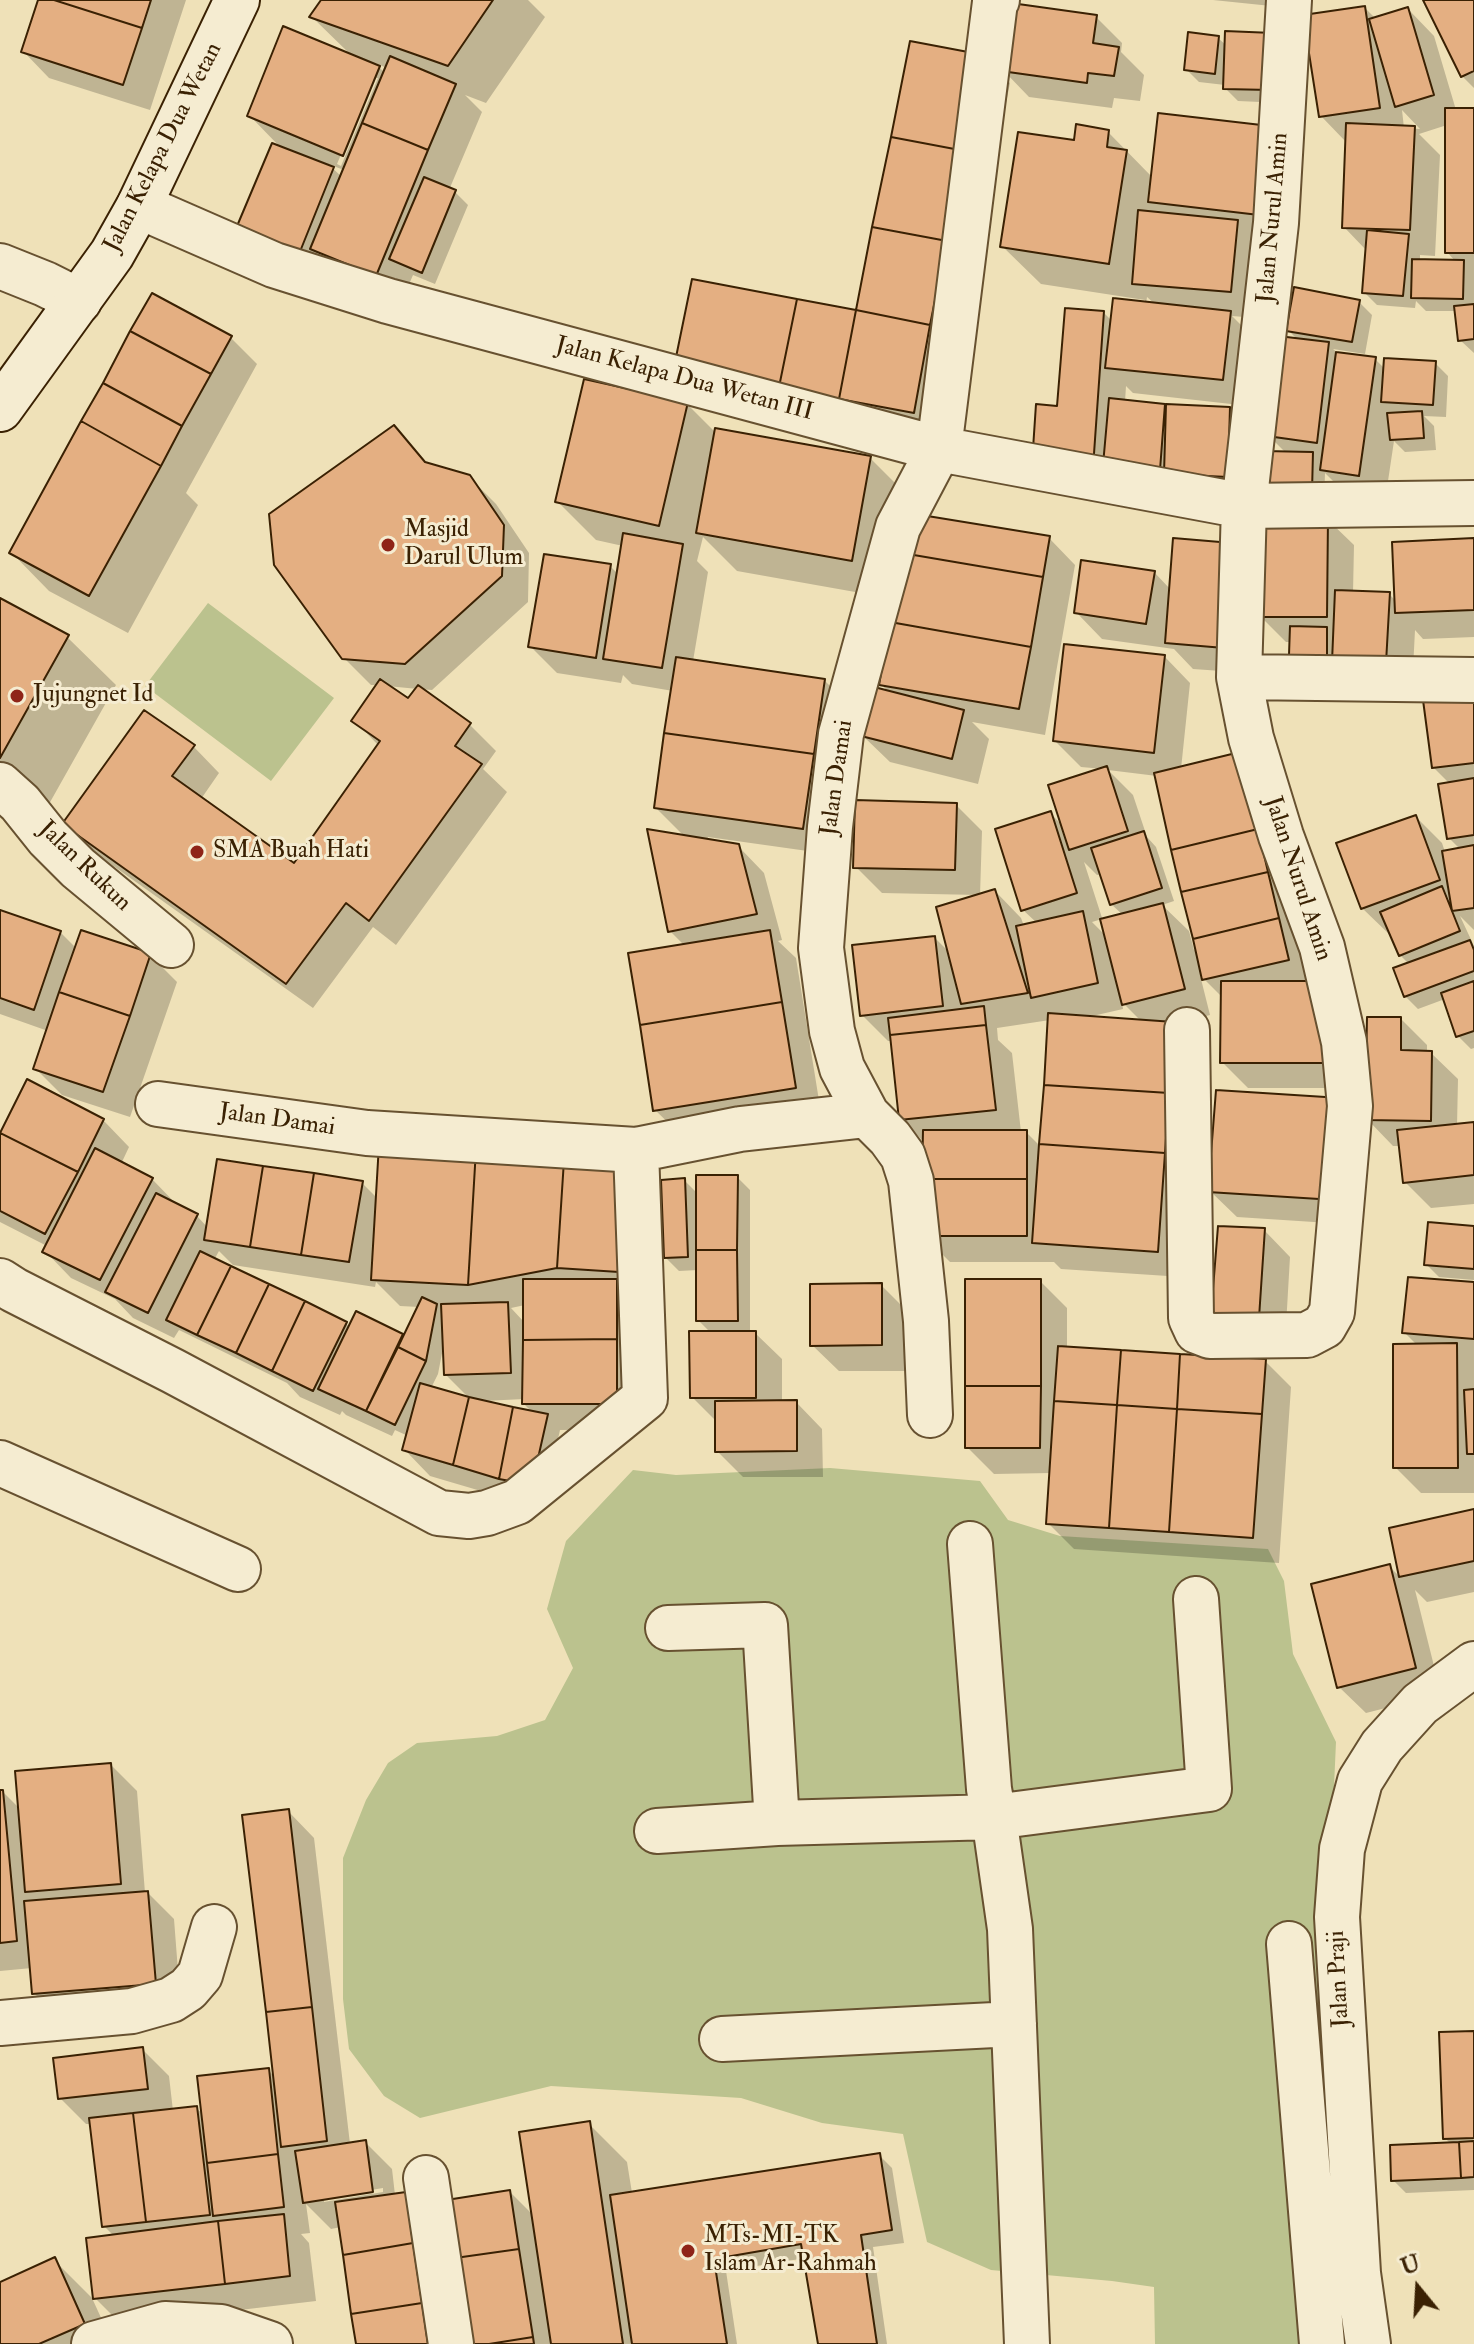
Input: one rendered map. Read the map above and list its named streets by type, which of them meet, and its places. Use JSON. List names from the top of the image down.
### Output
{
  "streets": {
    "street": [
      "Jalan Kelapa Dua Wetan",
      "Jalan Nurul Amin",
      "Jalan Kelapa Dua Wetan III",
      "Jalan Damai",
      "Jalan Rukun",
      "Jalan Praji"
    ]
  },
  "crossings": [
    ["Jalan Kelapa Dua Wetan", "Jalan Kelapa Dua Wetan III"],
    ["Jalan Nurul Amin", "Jalan Kelapa Dua Wetan III"],
    ["Jalan Kelapa Dua Wetan III", "Jalan Damai"]
  ],
  "places": [
    "Masjid Darul Ulum",
    "Jujungnet Id",
    "SMA Buah Hati",
    "MTs-MI-TK Islam Ar-Rahmah"
  ],
  "north": "top"
}
